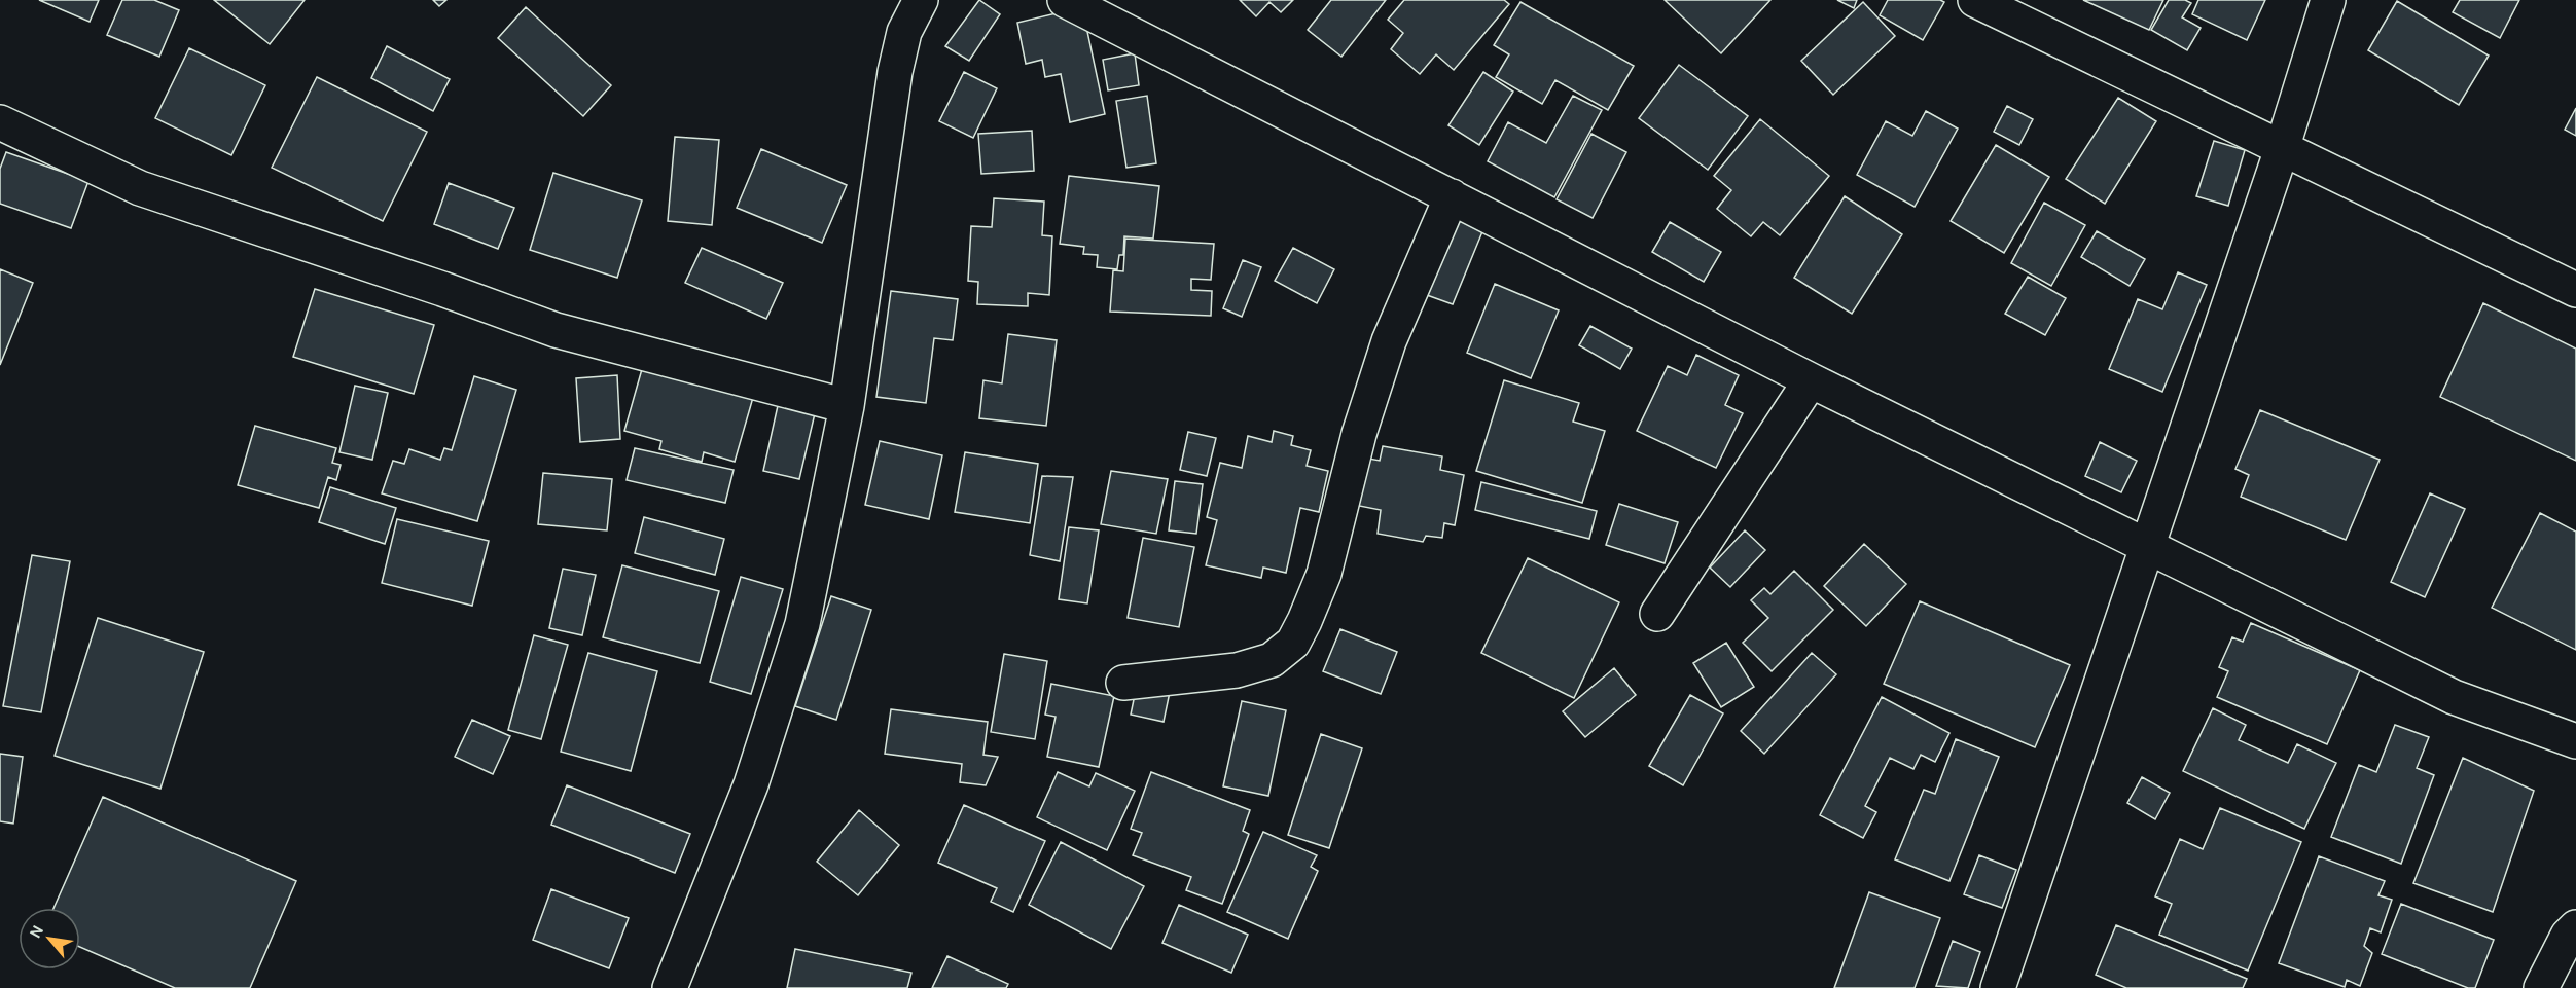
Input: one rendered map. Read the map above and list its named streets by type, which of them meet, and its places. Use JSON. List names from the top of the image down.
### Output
{
  "north": "top left"
}
